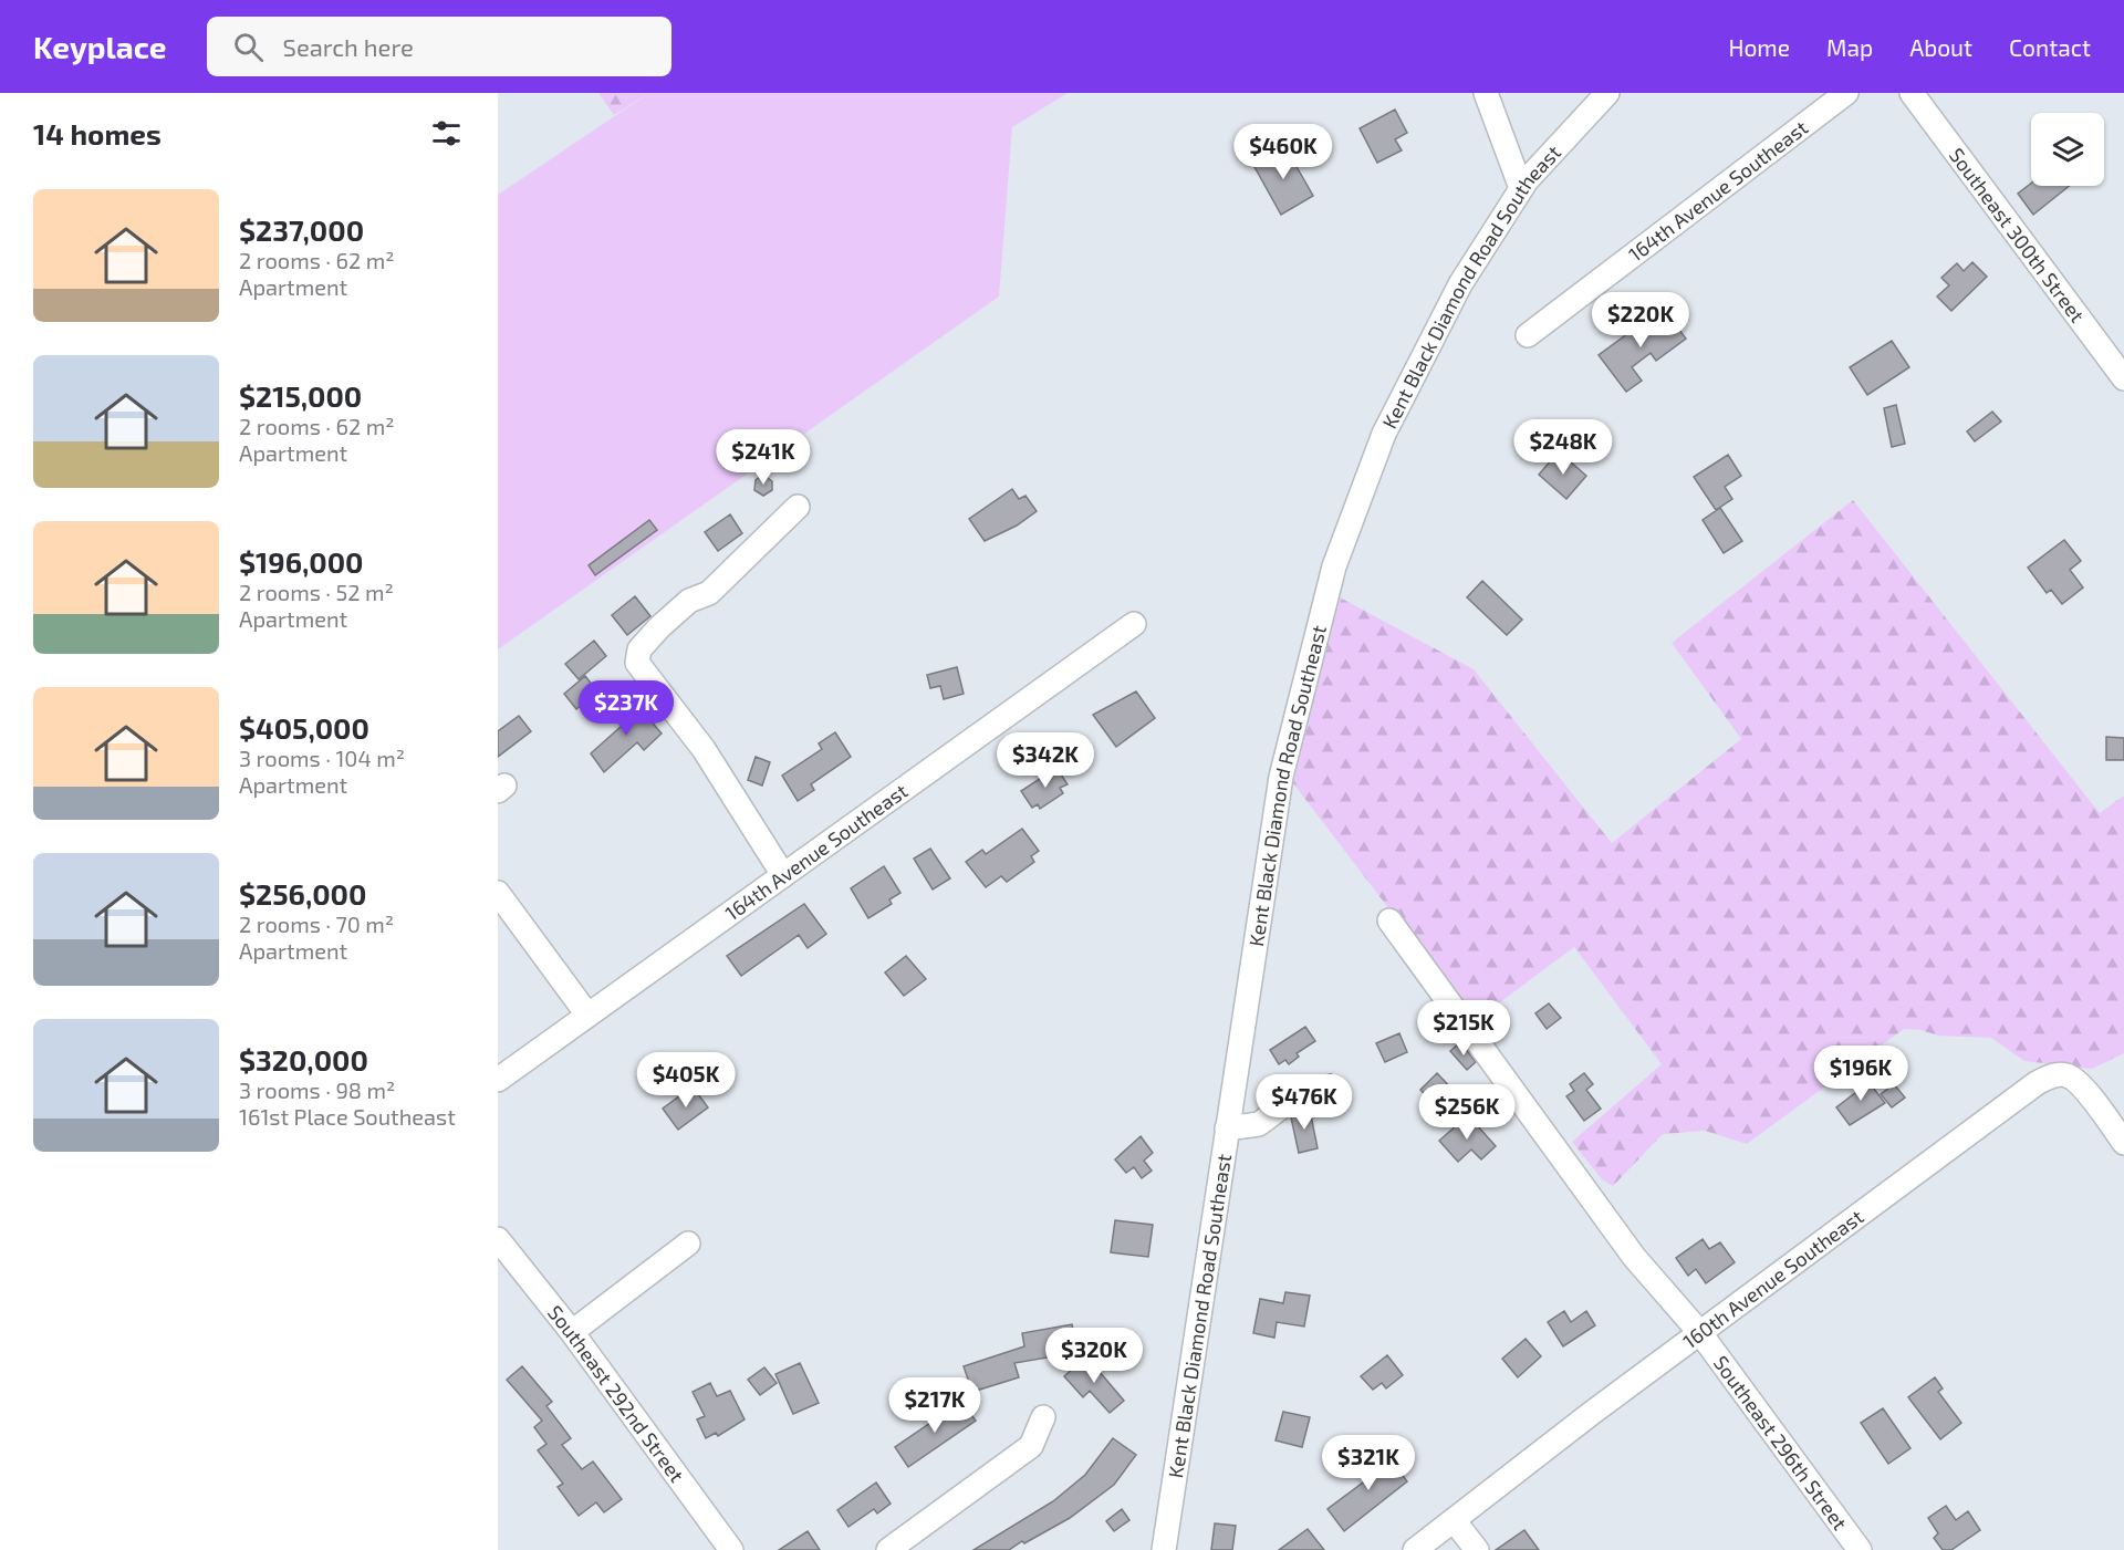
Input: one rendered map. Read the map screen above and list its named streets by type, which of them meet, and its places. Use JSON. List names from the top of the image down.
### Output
{
  "streets": {
    "street": [
      "164th Avenue Southeast",
      "Southeast 300th Street",
      "Kent Black Diamond Road Southeast",
      "160th Avenue Southeast",
      "Southeast 292nd Street",
      "Southeast 296th Street"
    ]
  },
  "crossings": [
    ["160th Avenue Southeast", "Southeast 296th Street"]
  ],
  "page": {
    "header": "Keyplace",
    "search": "Search here",
    "nav": [
      "Home",
      "Map",
      "About",
      "Contact"
    ],
    "heading": "14 homes",
    "price": [
      "$460K",
      "$220K",
      "$248K",
      "$241K",
      "$237K",
      "$342K",
      "$215K",
      "$196K",
      "$405K",
      "$476K",
      "$256K",
      "$320K",
      "$217K",
      "$321K"
    ],
    "list": [
      {
        "name": "$237,000",
        "note": "2 rooms · 62 m² · Apartment"
      },
      {
        "name": "$215,000",
        "note": "2 rooms · 62 m² · Apartment"
      },
      {
        "name": "$196,000",
        "note": "2 rooms · 52 m² · Apartment"
      },
      {
        "name": "$405,000",
        "note": "3 rooms · 104 m² · Apartment"
      },
      {
        "name": "$256,000",
        "note": "2 rooms · 70 m² · Apartment"
      },
      {
        "name": "$320,000",
        "note": "3 rooms · 98 m² · 161st Place Southeast"
      }
    ]
  }
}
